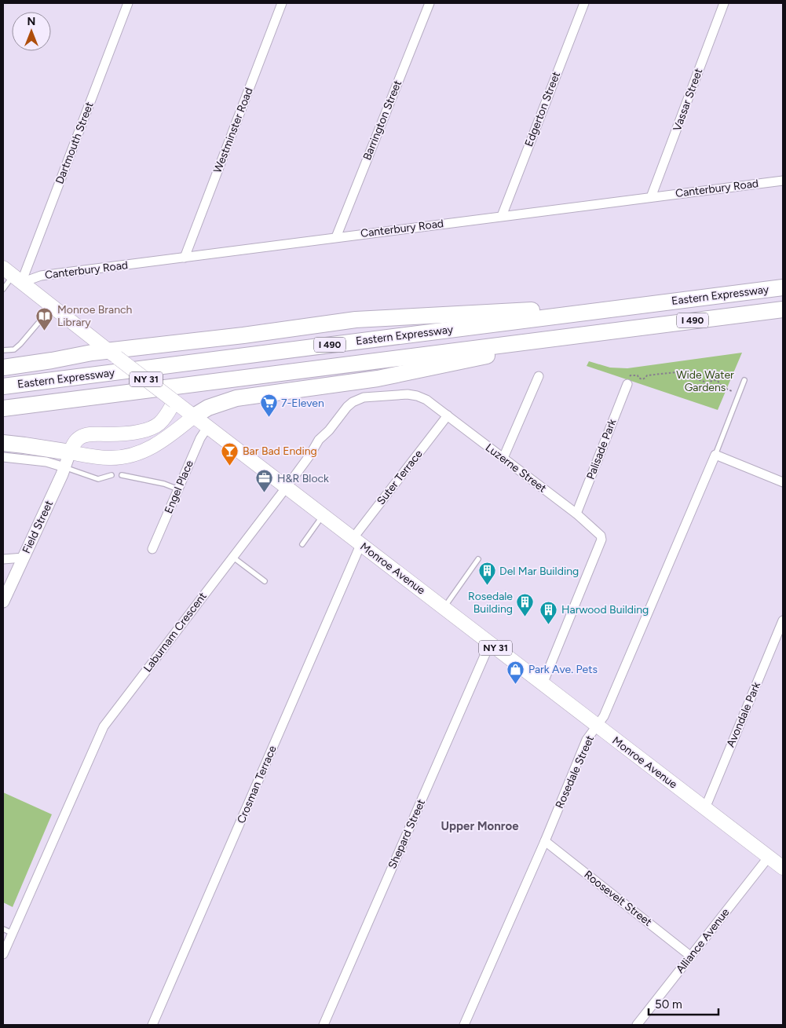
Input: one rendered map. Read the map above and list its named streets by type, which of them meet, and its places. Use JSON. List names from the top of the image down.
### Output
{
  "streets": {
    "highway": ["Eastern Expressway", "I 490"],
    "main road": ["NY 31", "Monroe Avenue"],
    "street": [
      "Vassar Street",
      "Edgerton Street",
      "Barrington Street",
      "Westminster Road",
      "Dartmouth Street",
      "Canterbury Road",
      "Palisade Park",
      "Luzerne Street",
      "Suter Terrace",
      "Engel Place",
      "Field Street",
      "Laburnam Crescent",
      "Avondale Park",
      "Rosedale Street",
      "Crosman Terrace",
      "Shepard Street",
      "Roosevelt Street",
      "Alliance Avenue"
    ]
  },
  "crossings": [
    ["Vassar Street", "Canterbury Road"],
    ["Edgerton Street", "Canterbury Road"],
    ["Barrington Street", "Canterbury Road"],
    ["Westminster Road", "Canterbury Road"],
    ["Dartmouth Street", "Canterbury Road"],
    ["Dartmouth Street", "Monroe Avenue"],
    ["Canterbury Road", "Monroe Avenue"],
    ["Palisade Park", "Luzerne Street"],
    ["Luzerne Street", "Suter Terrace"],
    ["Luzerne Street", "Monroe Avenue"],
    ["Luzerne Street", "Laburnam Crescent"],
    ["Suter Terrace", "Monroe Avenue"],
    ["Suter Terrace", "Crosman Terrace"],
    ["Engel Place", "Monroe Avenue"],
    ["Monroe Avenue", "Laburnam Crescent"],
    ["Monroe Avenue", "Avondale Park"],
    ["Monroe Avenue", "Rosedale Street"],
    ["Monroe Avenue", "Crosman Terrace"],
    ["Monroe Avenue", "Shepard Street"],
    ["Monroe Avenue", "Alliance Avenue"],
    ["Rosedale Street", "Roosevelt Street"],
    ["Roosevelt Street", "Alliance Avenue"]
  ],
  "districts": ["Upper Monroe"],
  "parks": ["Wide Water Gardens"],
  "places": {
    "library": ["Monroe Branch Library"],
    "supermarket": ["7-Eleven"],
    "bar": ["Bar Bad Ending"],
    "office": ["H&R Block"],
    "building": ["Del Mar Building", "Rosedale Building", "Harwood Building"],
    "shop": ["Park Ave. Pets"]
  },
  "scale_bar": "50 m",
  "north": "top"
}
